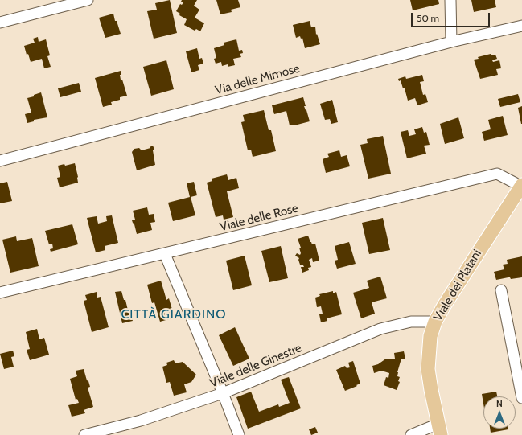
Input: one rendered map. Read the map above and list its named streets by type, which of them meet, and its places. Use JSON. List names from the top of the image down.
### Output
{
  "streets": {
    "main road": ["Viale dei Platani"],
    "street": ["Via delle Mimose", "Viale delle Rose", "Viale delle Ginestre"]
  },
  "crossings": [
    ["Viale delle Rose", "Viale dei Platani"],
    ["Viale dei Platani", "Viale delle Ginestre"]
  ],
  "districts": ["CITTÀ GIARDINO"],
  "scale_bar": "50 m",
  "north": "top"
}
